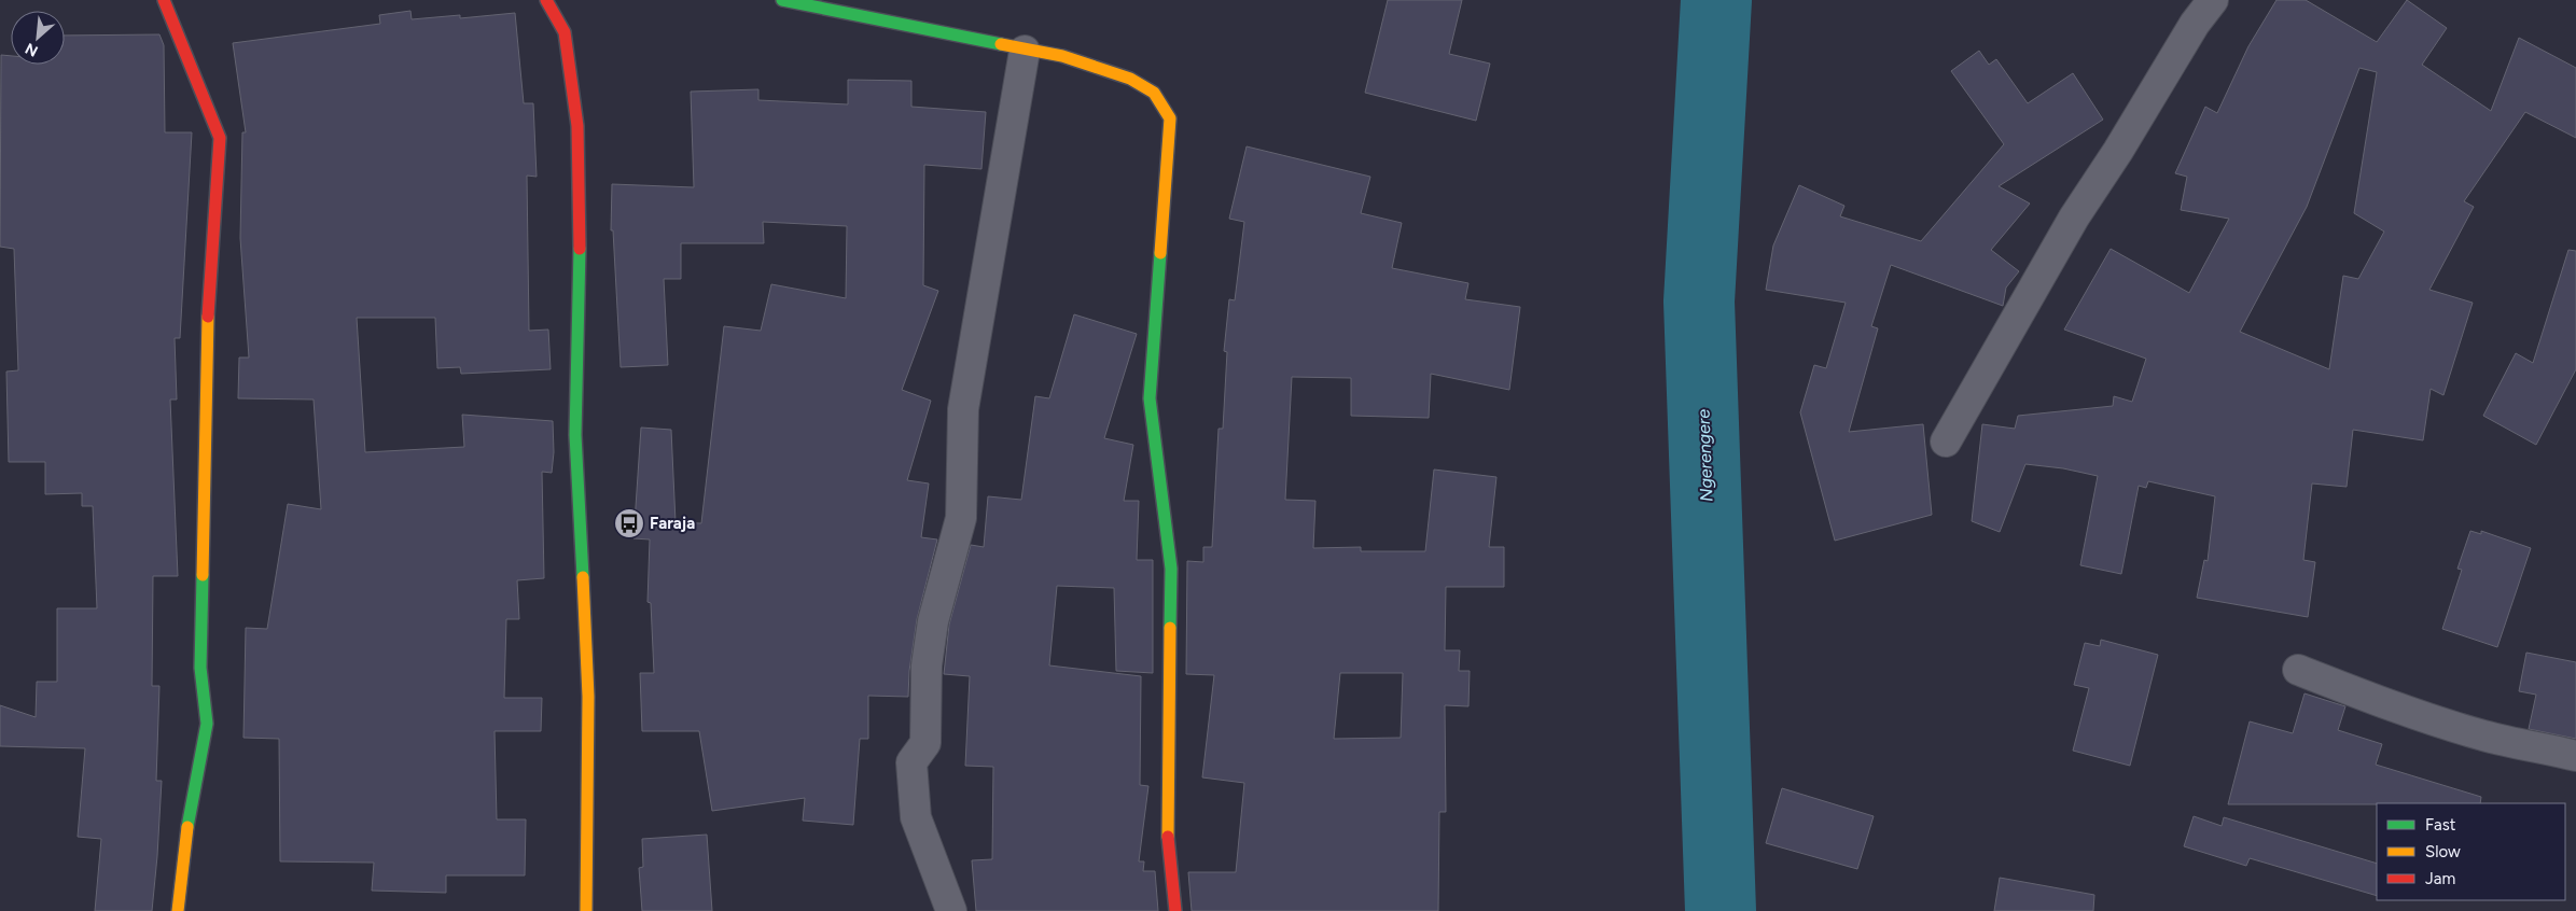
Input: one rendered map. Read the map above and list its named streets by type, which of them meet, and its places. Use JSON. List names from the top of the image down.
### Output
{
  "water": ["Ngerengere"],
  "places": {
    "bus stop": ["Faraja"]
  },
  "legend": ["Fast", "Slow", "Jam"],
  "north": "bottom left"
}
